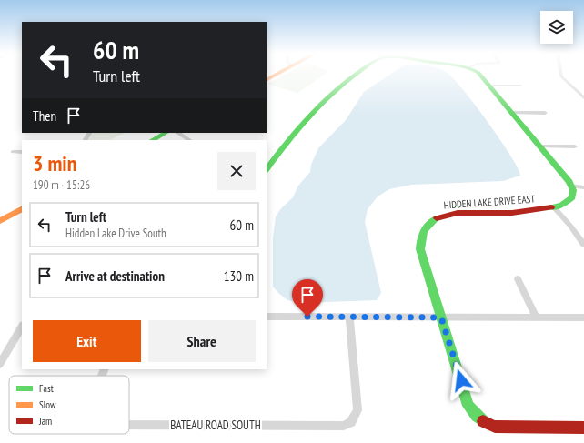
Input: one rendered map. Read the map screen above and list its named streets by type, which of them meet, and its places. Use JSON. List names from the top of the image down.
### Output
{
  "streets": {
    "street": ["HIDDEN LAKE DRIVE EAST", "BATEAU ROAD SOUTH"]
  },
  "legend": ["Fast", "Slow", "Jam"],
  "page": {
    "turn": ["60 m", "Turn left"],
    "then": "Then",
    "heading": ["3 min", "190 m · 15:26"],
    "list": [
      {
        "name": "Turn left",
        "note": "Hidden Lake Drive South",
        "value": "60 m"
      },
      {
        "name": "Arrive at destination",
        "value": "130 m"
      }
    ],
    "buttons": ["Exit", "Share"]
  }
}
